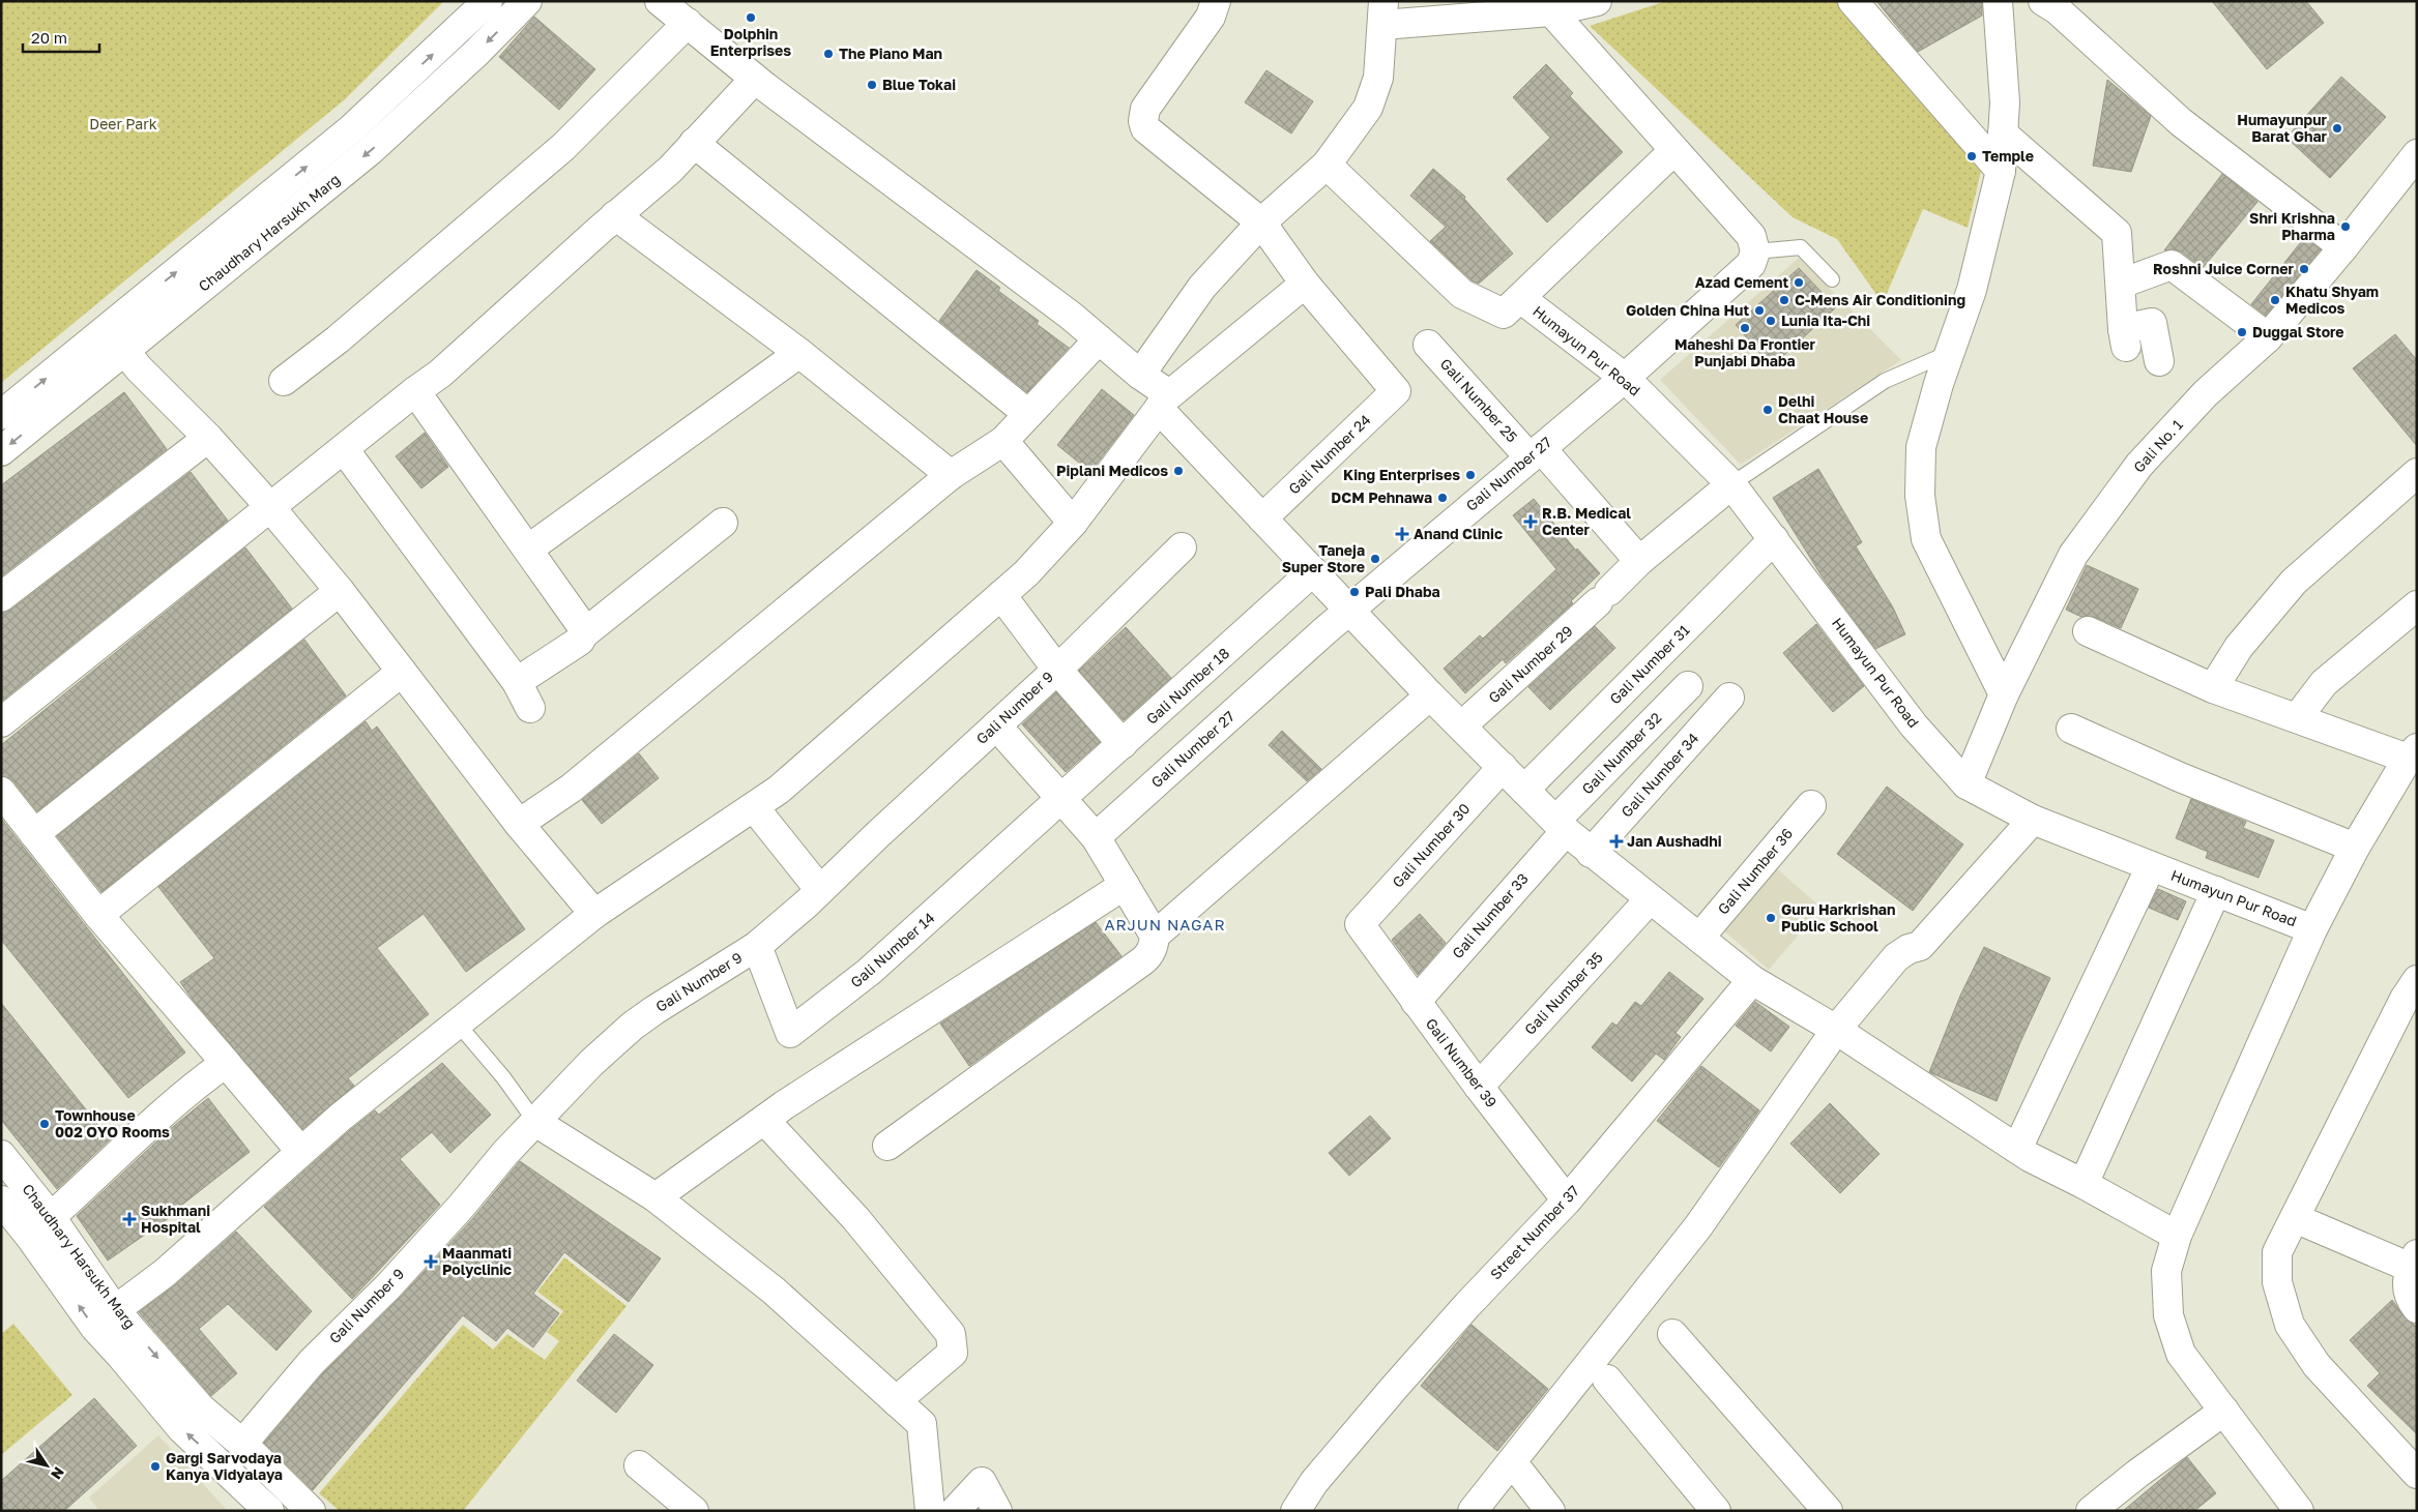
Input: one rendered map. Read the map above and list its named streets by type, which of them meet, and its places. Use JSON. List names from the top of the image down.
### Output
{
  "streets": {
    "street": [
      "Chaudhary Harsukh Marg",
      "Humayun Pur Road",
      "Gali Number 25",
      "Gali No. 1",
      "Gali Number 24",
      "Gali Number 27",
      "Gali Number 29",
      "Gali Number 31",
      "Gali Number 18",
      "Gali Number 9",
      "Gali Number 32",
      "Gali Number 34",
      "Gali Number 30",
      "Gali Number 36",
      "Gali Number 33",
      "Gali Number 14",
      "Gali Number 35",
      "Gali Number 39",
      "Street Number 37"
    ]
  },
  "crossings": [
    ["Chaudhary Harsukh Marg", "Gali Number 9"],
    ["Humayun Pur Road", "Gali No. 1"],
    ["Humayun Pur Road", "Gali Number 27"],
    ["Humayun Pur Road", "Gali Number 29"],
    ["Humayun Pur Road", "Gali Number 31"],
    ["Gali Number 25", "Gali Number 27"],
    ["Gali Number 25", "Gali Number 29"],
    ["Gali Number 18", "Gali Number 14"],
    ["Gali Number 9", "Gali Number 14"],
    ["Gali Number 32", "Gali Number 33"],
    ["Gali Number 30", "Gali Number 39"],
    ["Gali Number 33", "Gali Number 39"],
    ["Gali Number 35", "Gali Number 39"],
    ["Gali Number 39", "Street Number 37"]
  ],
  "districts": ["ARJUN NAGAR"],
  "parks": ["Deer Park"],
  "places": {
    "other": [
      "Dolphin Enterprises",
      "The Piano Man",
      "Blue Tokai",
      "Humayunpur Barat Ghar",
      "Temple",
      "Shri Krishna Pharma",
      "Roshni Juice Corner",
      "Azad Cement",
      "C-Mens Air Conditioning",
      "Khatu Shyam Medicos",
      "Golden China Hut",
      "Lunia Ita-Chi",
      "Maheshi Da Frontier Punjabi Dhaba",
      "Duggal Store",
      "Delhi Chaat House",
      "Piplani Medicos",
      "King Enterprises",
      "DCM Pehnawa",
      "Taneja Super Store",
      "Pali Dhaba",
      "Guru Harkrishan Public School",
      "Townhouse 002 OYO Rooms",
      "Gargi Sarvodaya Kanya Vidyalaya"
    ],
    "health": [
      "R.B. Medical Center",
      "Anand Clinic",
      "Jan Aushadhi",
      "Sukhmani Hospital",
      "Maanmati Polyclinic"
    ]
  },
  "scale_bar": "20 m",
  "north": "bottom right"
}
